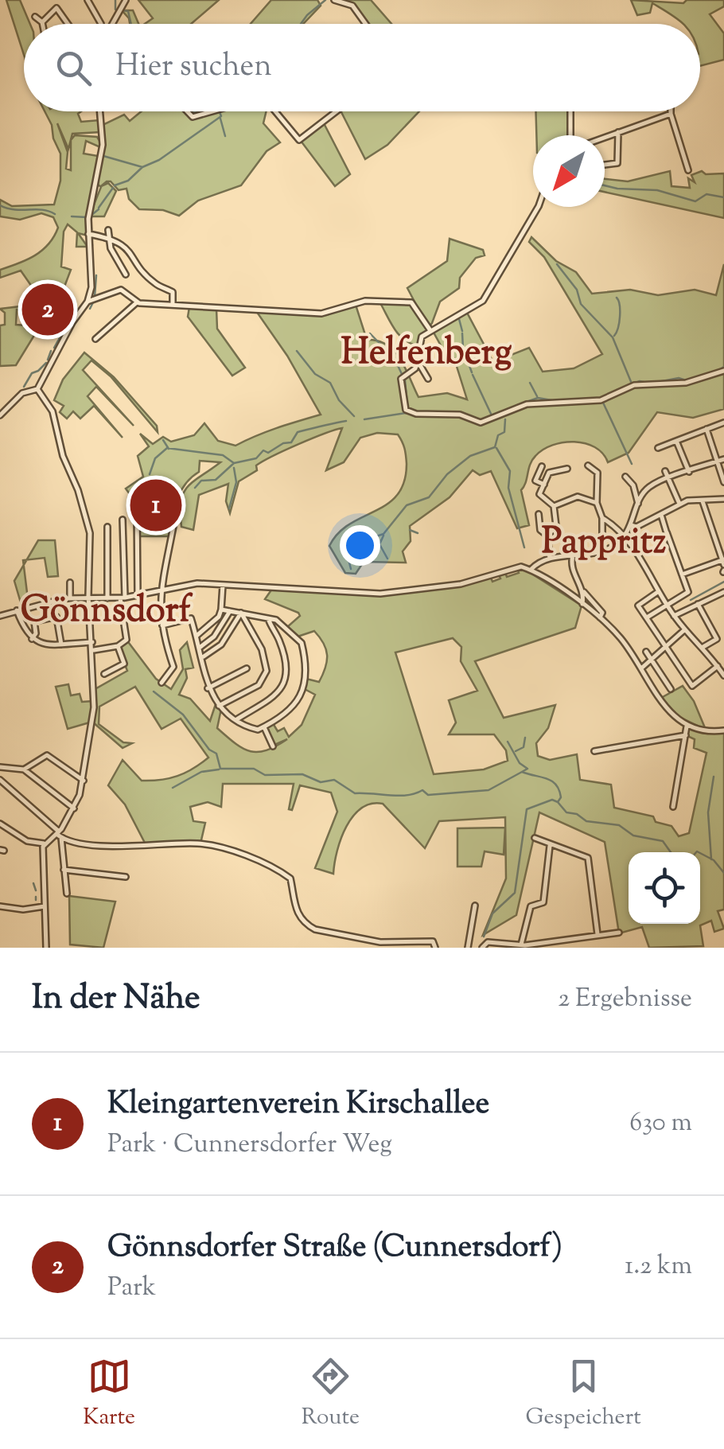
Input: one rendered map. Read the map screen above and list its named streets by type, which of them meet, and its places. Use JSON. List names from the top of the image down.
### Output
{
  "districts": ["Helfenberg", "Pappritz", "Gönnsdorf"],
  "north": "bottom left",
  "page": {
    "search": "Hier suchen",
    "pins": ["2", "1"],
    "heading": ["In der Nähe", "2 Ergebnisse"],
    "list": [
      {
        "mark": "1",
        "name": "Kleingartenverein Kirschallee",
        "note": "Park · Cunnersdorfer Weg",
        "value": "630 m"
      },
      {
        "mark": "2",
        "name": "Gönnsdorfer Straße (Cunnersdorf)",
        "note": "Park",
        "value": "1.2 km"
      }
    ],
    "nav": ["Karte", "Route", "Gespeichert"]
  }
}
